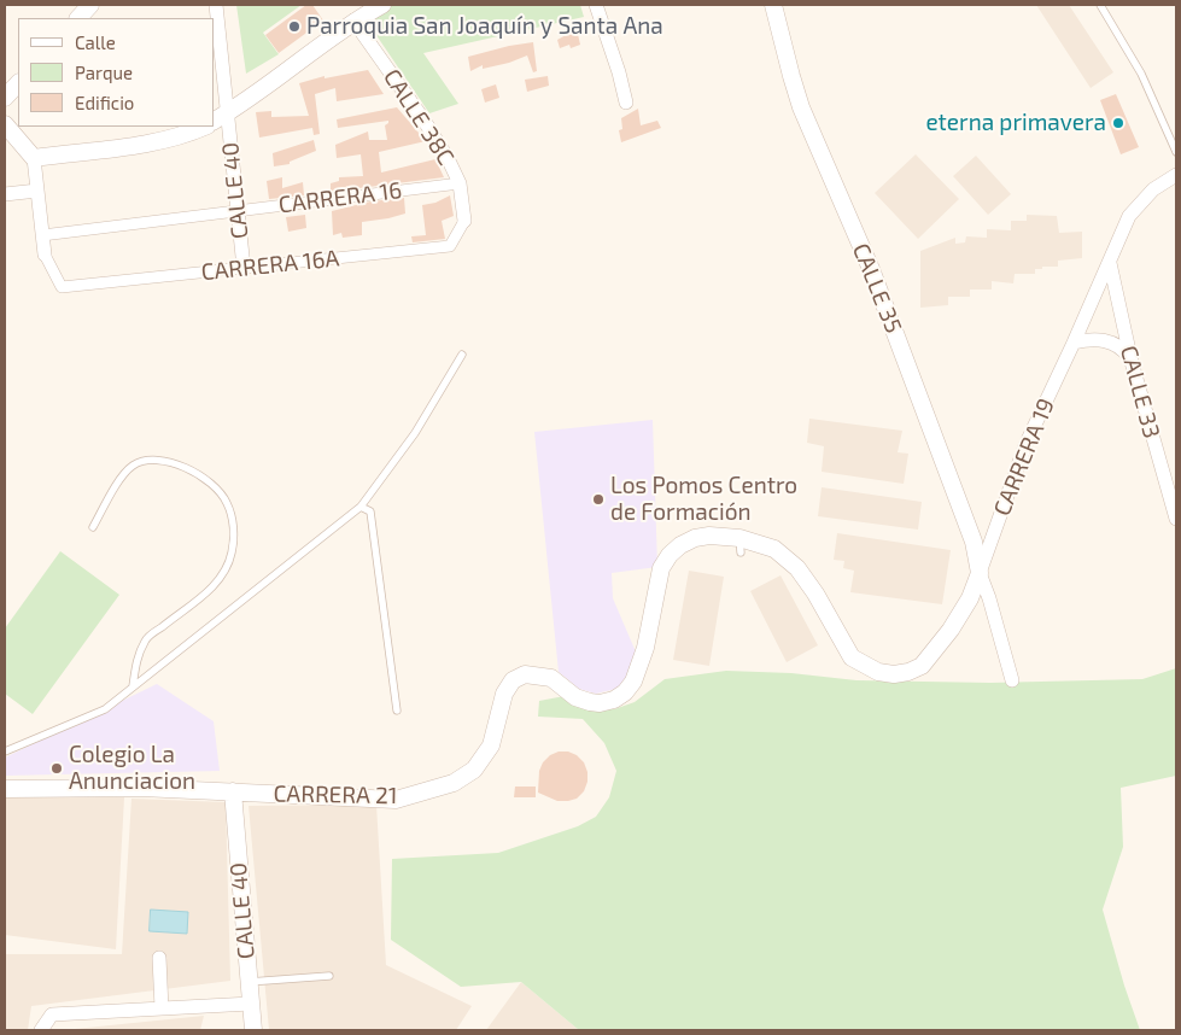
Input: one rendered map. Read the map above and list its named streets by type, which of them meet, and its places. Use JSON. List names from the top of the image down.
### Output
{
  "streets": {
    "street": [
      "CALLE 38C",
      "CALLE 40",
      "CARRERA 16",
      "CARRERA 16A",
      "CALLE 35",
      "CALLE 33",
      "CARRERA 19",
      "CARRERA 21"
    ]
  },
  "crossings": [
    ["CALLE 38C", "CARRERA 16"],
    ["CALLE 38C", "CARRERA 16A"],
    ["CALLE 40", "CARRERA 16"],
    ["CALLE 40", "CARRERA 16A"],
    ["CALLE 40", "CARRERA 21"],
    ["CALLE 35", "CARRERA 19"],
    ["CALLE 35", "CARRERA 21"],
    ["CALLE 33", "CARRERA 19"],
    ["CARRERA 19", "CARRERA 21"]
  ],
  "places": [
    "Parroquia San Joaquín y Santa Ana",
    "eterna primavera",
    "Los Pomos Centro de Formación",
    "Colegio La Anunciacion"
  ],
  "legend": ["Calle", "Parque", "Edificio"]
}
